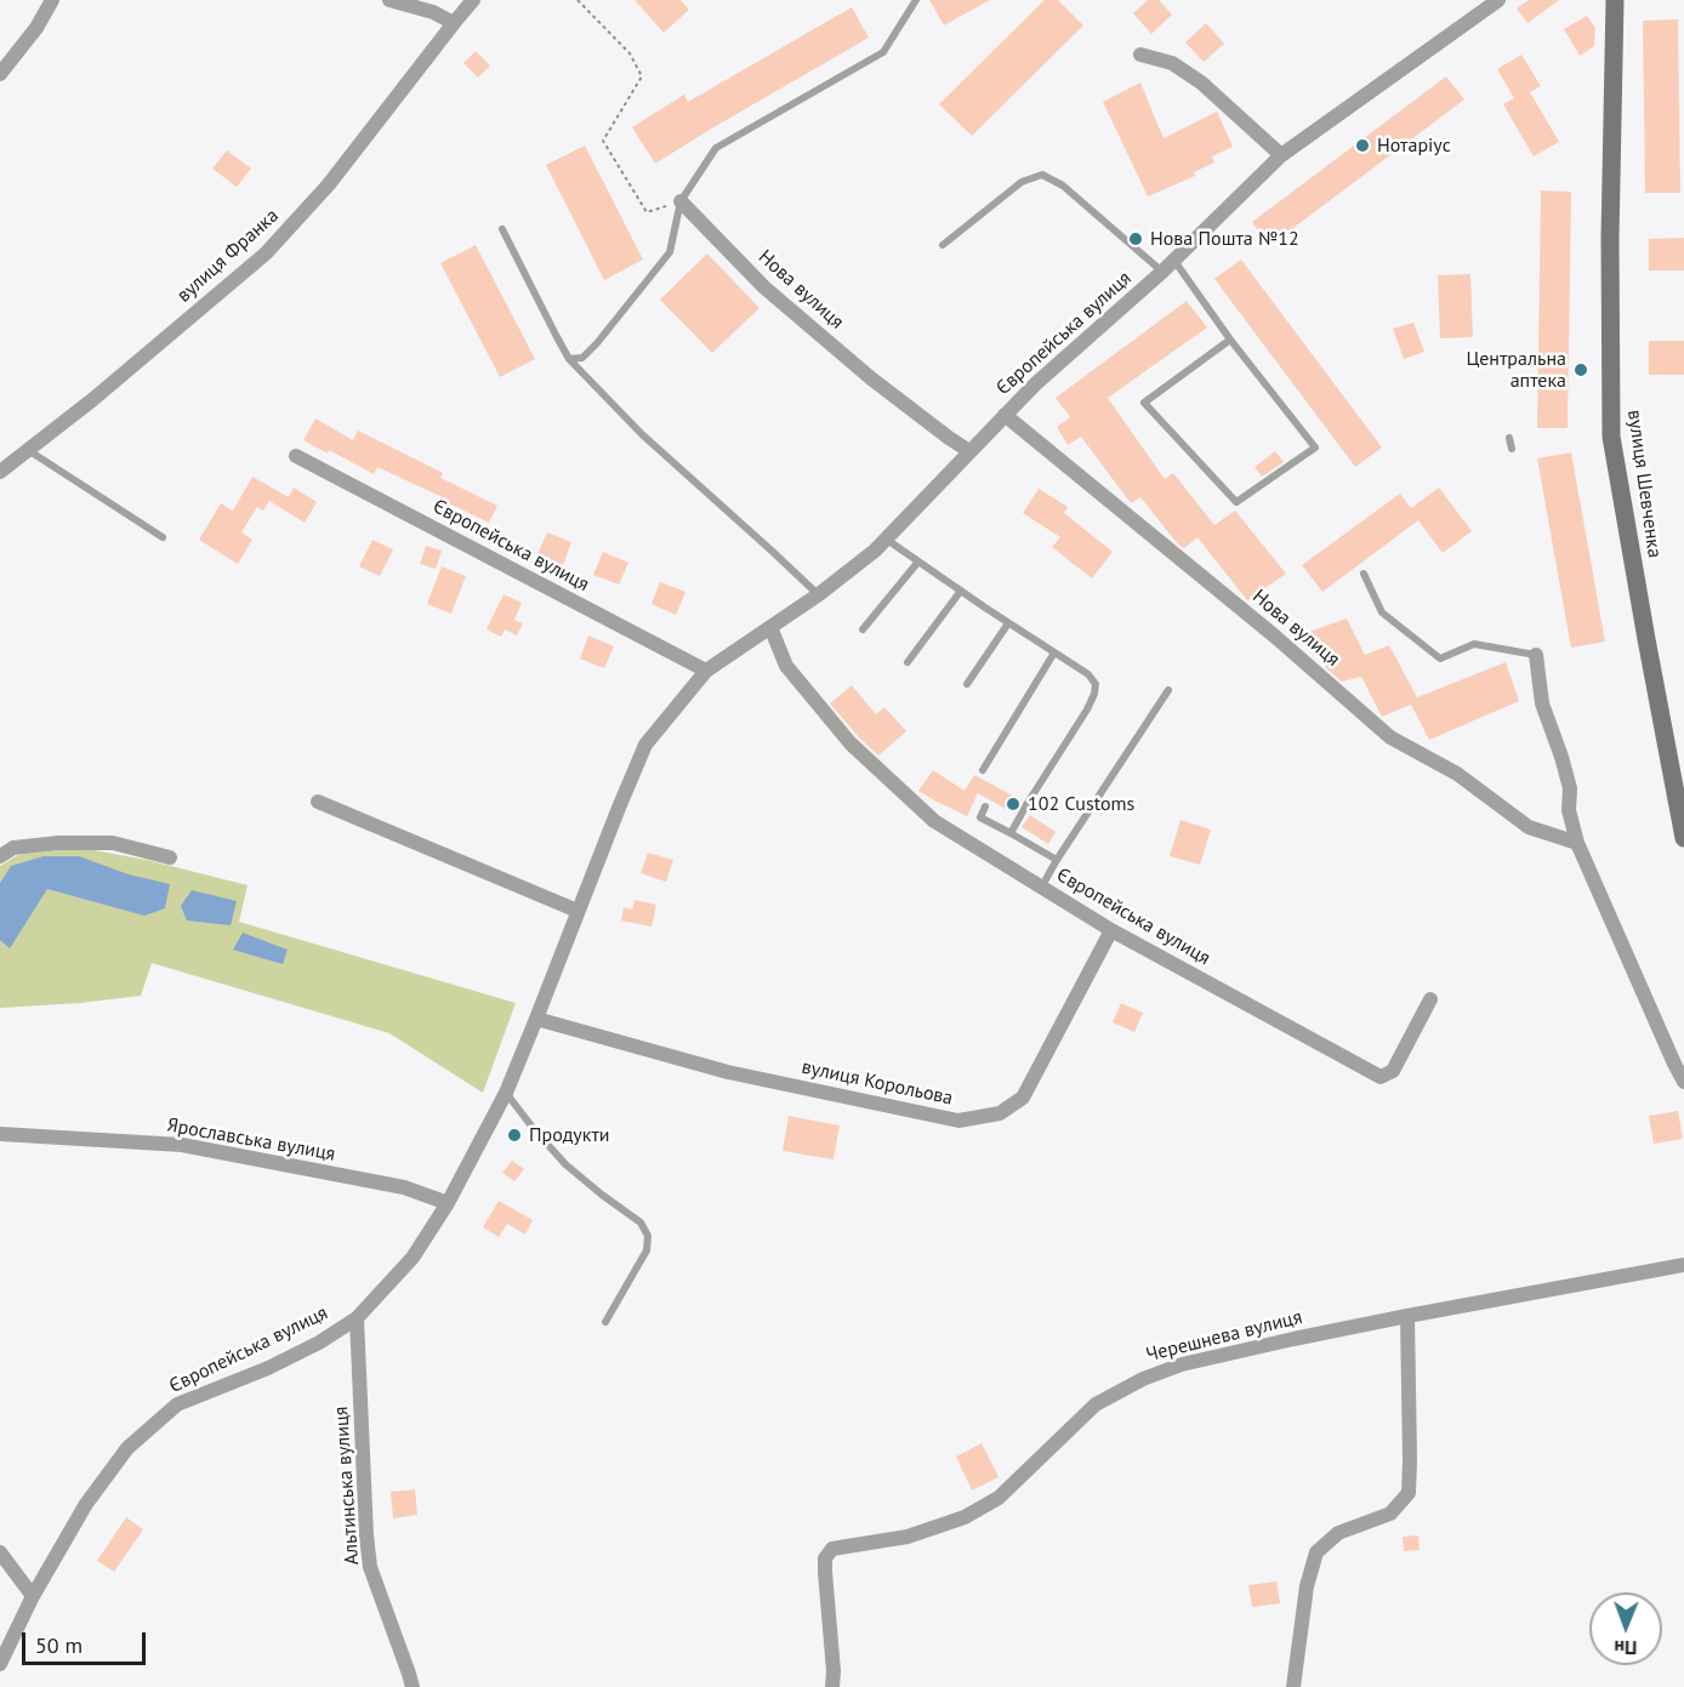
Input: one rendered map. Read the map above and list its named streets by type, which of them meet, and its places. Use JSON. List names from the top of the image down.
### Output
{
  "streets": {
    "main road": ["вулиця Шевченка"],
    "street": [
      "вулиця Франка",
      "Нова вулиця",
      "Європейська вулиця",
      "вулиця Корольова",
      "Ярославська вулиця",
      "Черешнева вулиця",
      "Альтинська вулиця"
    ]
  },
  "crossings": [
    ["Нова вулиця", "Європейська вулиця"],
    ["Європейська вулиця", "вулиця Корольова"],
    ["Європейська вулиця", "Ярославська вулиця"],
    ["Європейська вулиця", "Альтинська вулиця"]
  ],
  "places": [
    "Нотаріус",
    "Нова Пошта №12",
    "Центральна аптека",
    "102 Customs",
    "Продукти"
  ],
  "scale_bar": "50 m",
  "north": "bottom"
}
